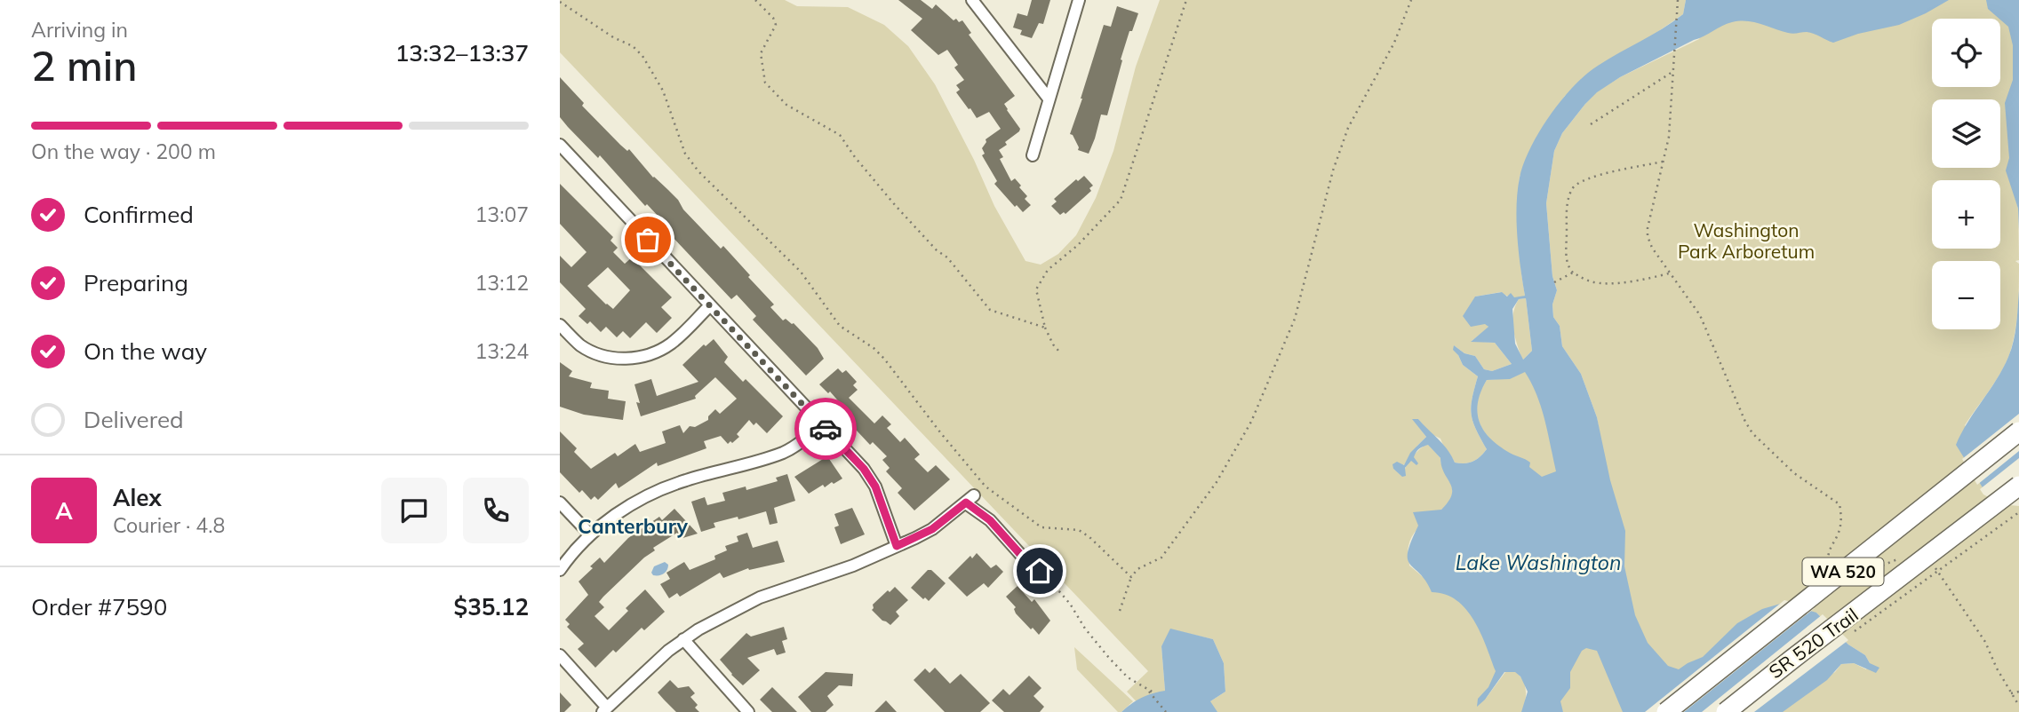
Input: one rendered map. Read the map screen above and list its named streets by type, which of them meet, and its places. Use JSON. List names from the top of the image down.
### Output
{
  "streets": {
    "highway": ["WA 520"],
    "path": ["SR 520 Trail"]
  },
  "districts": ["Canterbury"],
  "water": ["Lake Washington"],
  "parks": ["Washington Park Arboretum"],
  "page": {
    "heading": ["2 min", "Arriving in", "13:32–13:37"],
    "panel": [
      "Alex",
      "Courier · 4.8",
      "Order #7590",
      "$35.12"
    ],
    "map_buttons": ["+", "−"],
    "bar": "On the way · 200 m",
    "list": [
      ["Confirmed", "13:07"],
      ["Preparing", "13:12"],
      ["On the way", "13:24"],
      "Delivered"
    ],
    "round": "A"
  }
}
